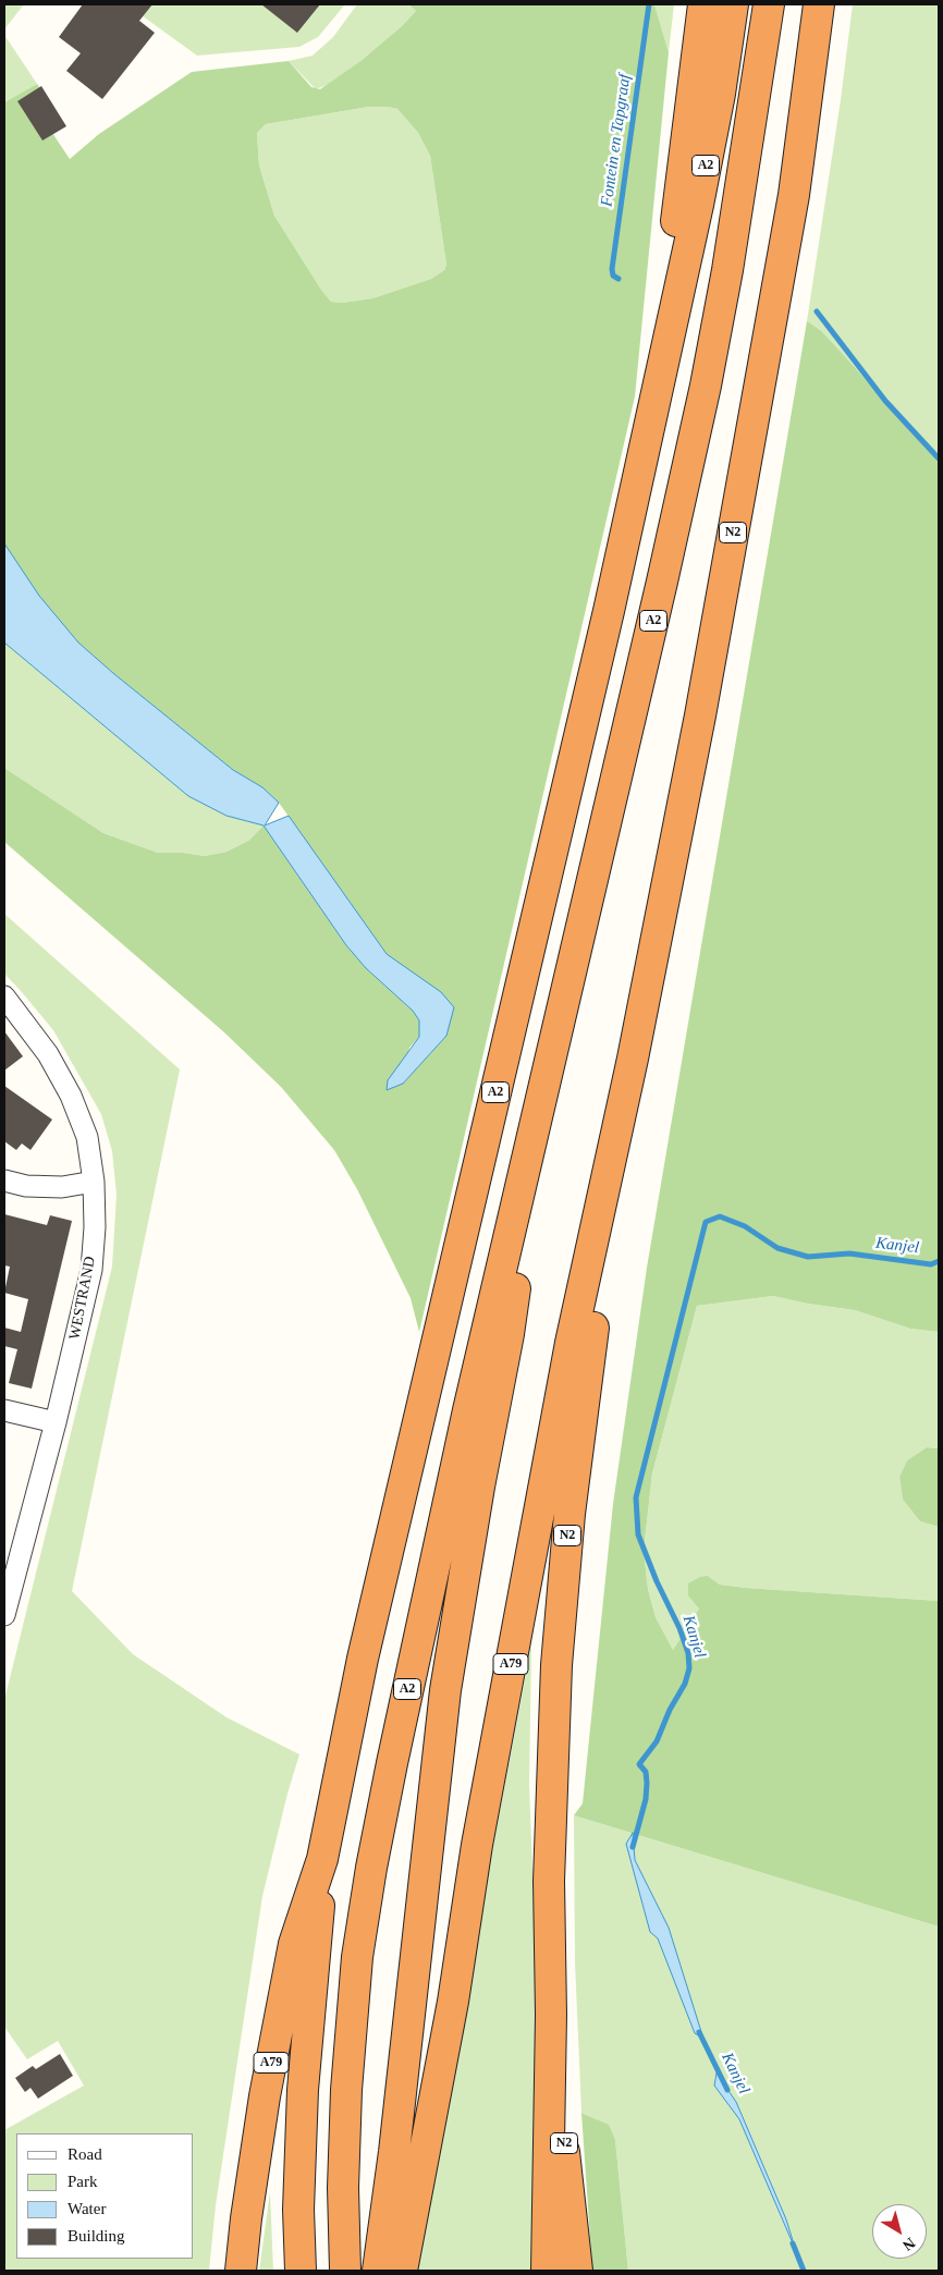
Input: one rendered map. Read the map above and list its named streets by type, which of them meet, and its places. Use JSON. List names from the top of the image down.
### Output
{
  "streets": {
    "highway": ["A2", "N2", "A79"],
    "street": ["WESTRAND"]
  },
  "crossings": [
    ["A2", "A79"],
    ["N2", "A79"]
  ],
  "water": ["Fontein en Tapgraaf", "Kanjel"],
  "legend": [
    "Road",
    "Park",
    "Water",
    "Building"
  ],
  "north": "bottom right"
}
